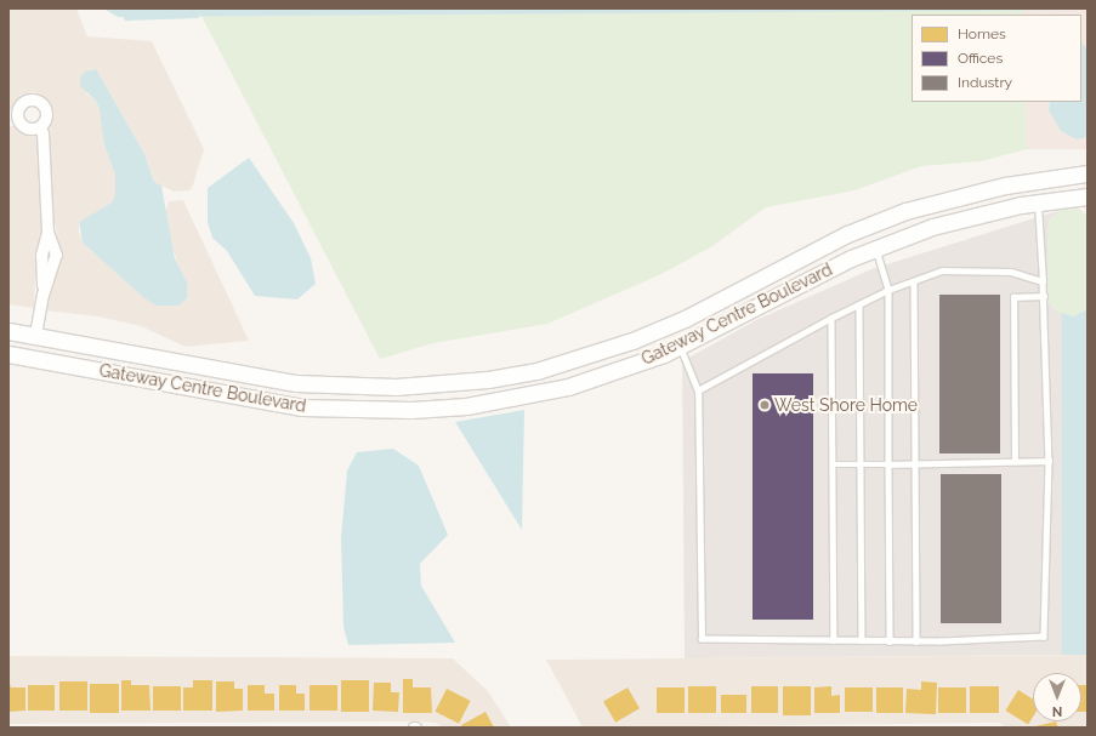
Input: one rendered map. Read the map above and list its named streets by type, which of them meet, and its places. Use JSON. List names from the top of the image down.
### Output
{
  "streets": {
    "street": ["Gateway Centre Boulevard"]
  },
  "places": ["West Shore Home"],
  "legend": ["Homes", "Offices", "Industry"],
  "north": "bottom"
}
